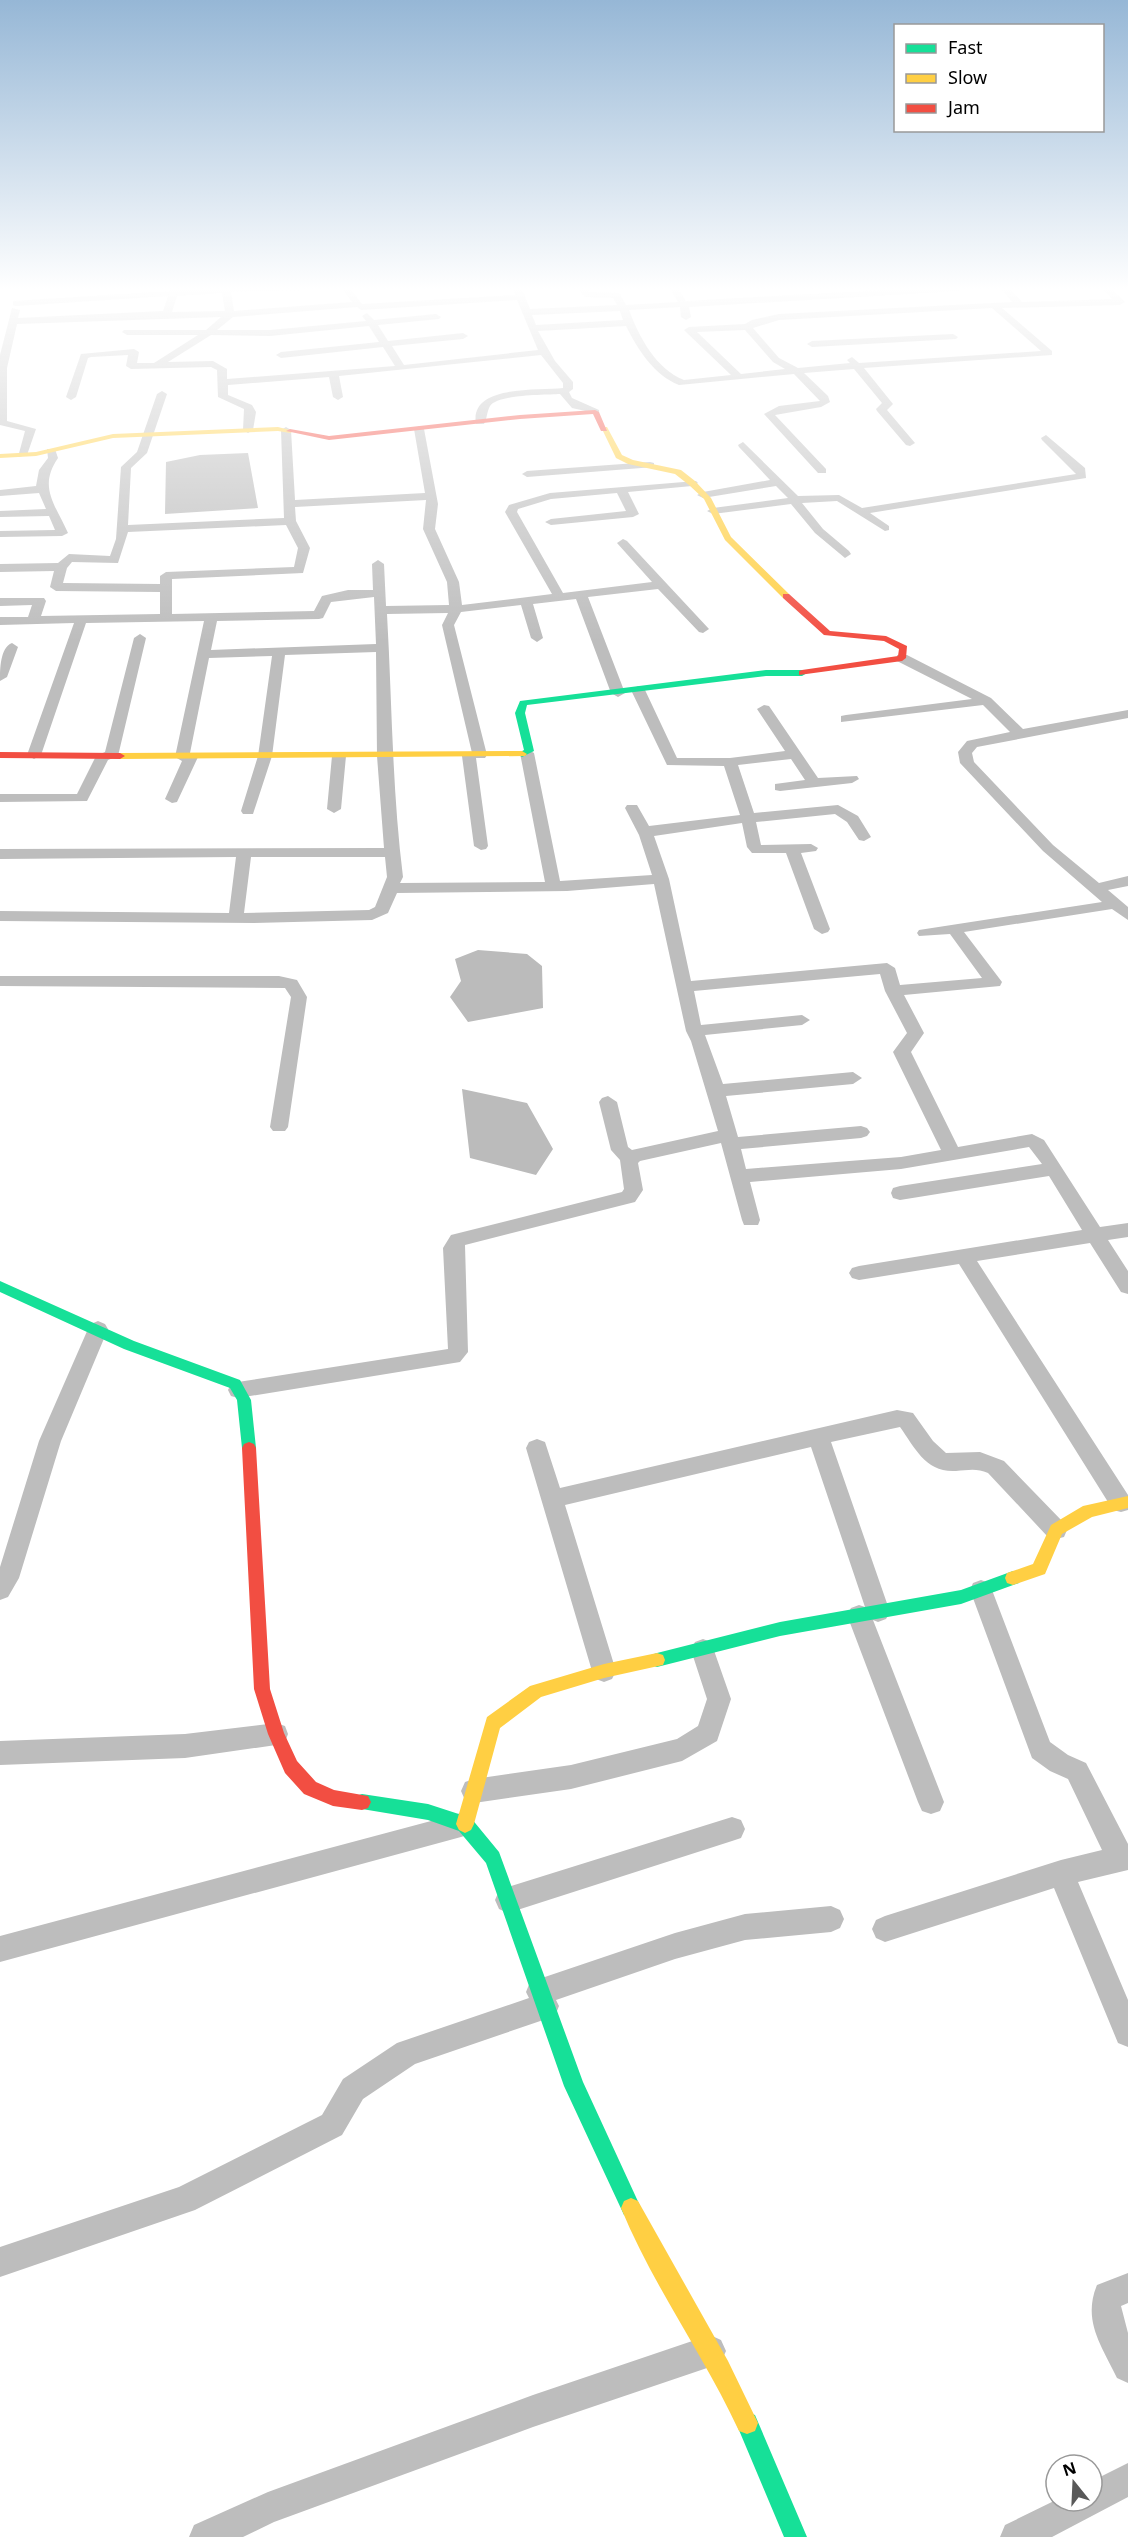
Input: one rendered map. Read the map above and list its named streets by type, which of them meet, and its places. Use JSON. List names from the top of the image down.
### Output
{
  "legend": ["Fast", "Slow", "Jam"],
  "north": "top"
}
